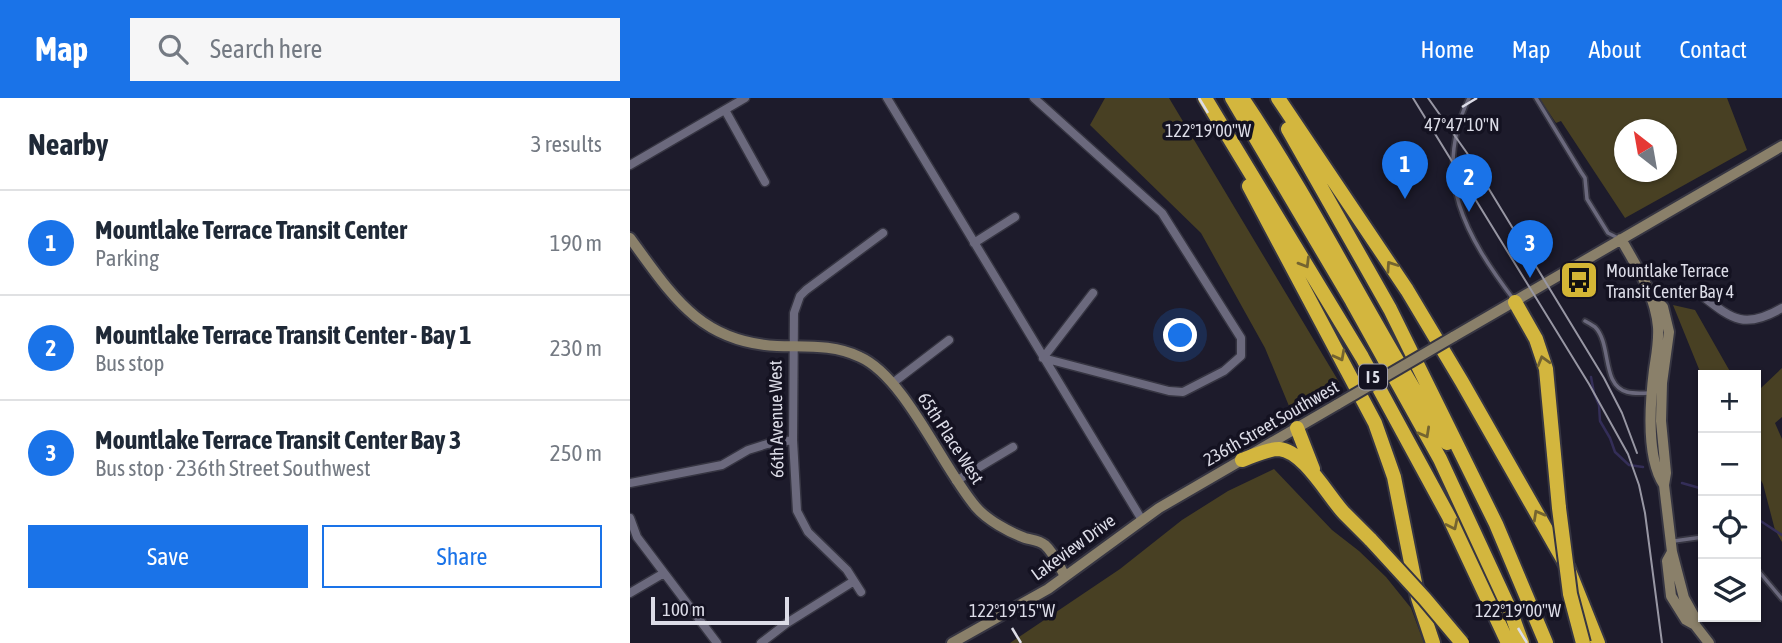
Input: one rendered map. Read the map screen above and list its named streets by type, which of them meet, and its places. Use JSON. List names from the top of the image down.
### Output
{
  "streets": {
    "highway": ["I 5"],
    "street": [
      "66th Avenue West",
      "236th Street Southwest",
      "65th Place West",
      "Lakeview Drive"
    ]
  },
  "crossings": [
    ["66th Avenue West", "65th Place West"],
    ["236th Street Southwest", "Lakeview Drive"],
    ["65th Place West", "Lakeview Drive"]
  ],
  "places": {
    "bus stop": ["Mountlake Terrace Transit Center Bay 4"]
  },
  "scale_bar": "100 m",
  "north": "top left",
  "page": {
    "header": "Map",
    "search": "Search here",
    "nav": [
      "Home",
      "Map",
      "About",
      "Contact"
    ],
    "heading": ["Nearby", "3 results"],
    "pins": ["1", "2", "3"],
    "list": [
      {
        "mark": "1",
        "name": "Mountlake Terrace Transit Center",
        "note": "Parking",
        "value": "190 m"
      },
      {
        "mark": "2",
        "name": "Mountlake Terrace Transit Center - Bay 1",
        "note": "Bus stop",
        "value": "230 m"
      },
      {
        "mark": "3",
        "name": "Mountlake Terrace Transit Center Bay 3",
        "note": "Bus stop · 236th Street Southwest",
        "value": "250 m"
      }
    ],
    "map_buttons": ["+", "−"],
    "buttons": ["Save", "Share"],
    "scale": "100 m"
  },
  "coordinates": ["47°47'10\"N", "122°19'00\"W", "122°19'15\"W"]
}
